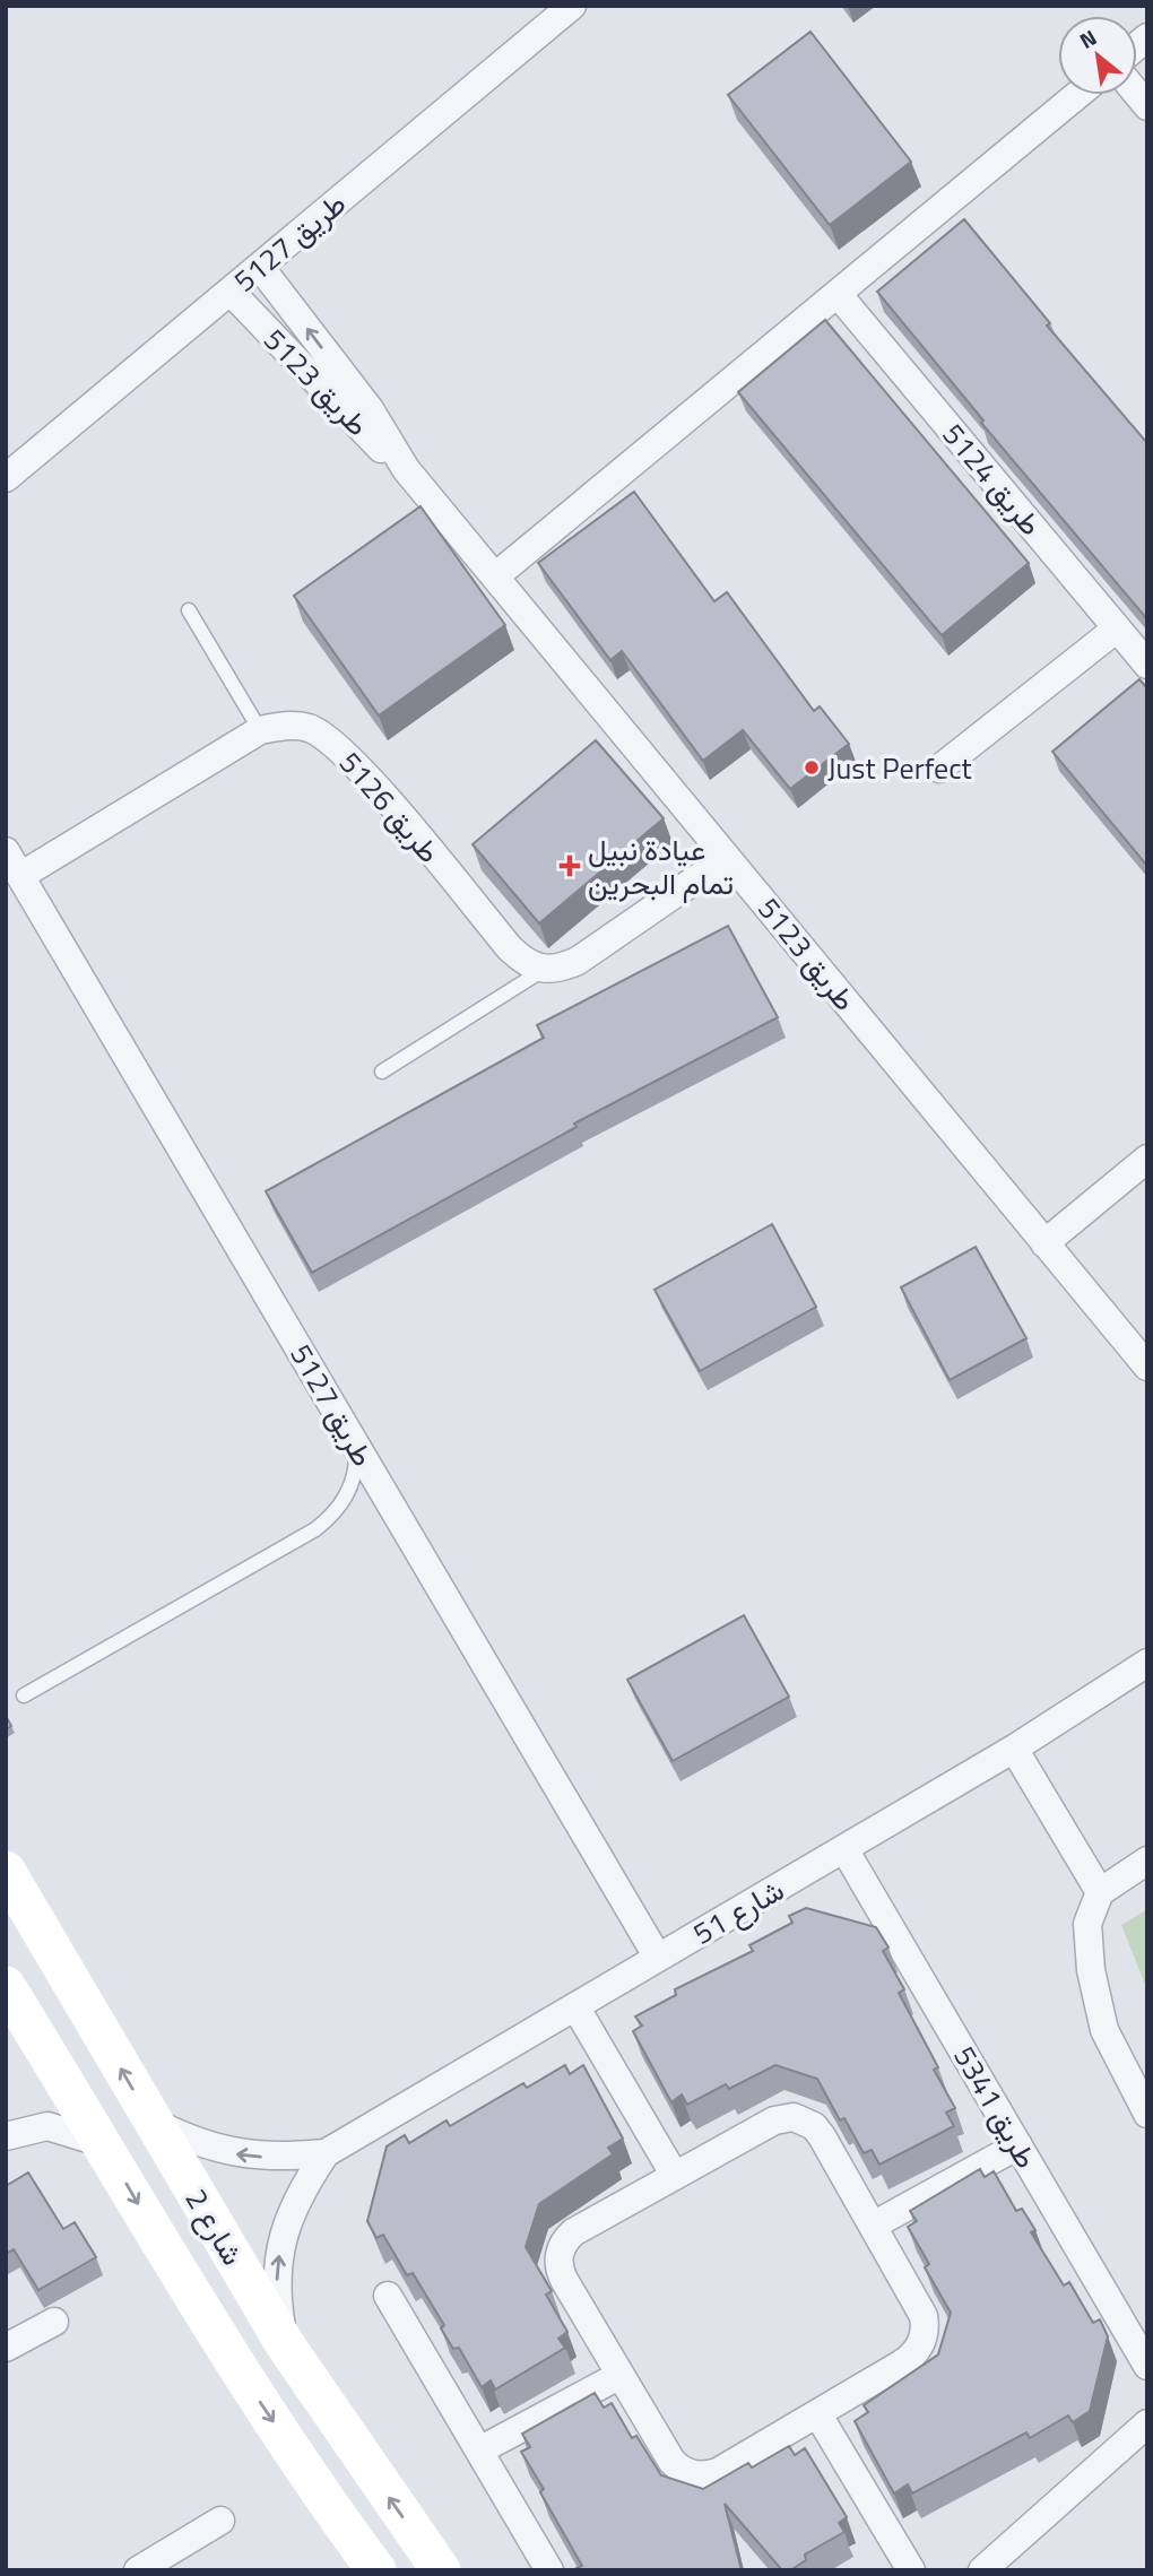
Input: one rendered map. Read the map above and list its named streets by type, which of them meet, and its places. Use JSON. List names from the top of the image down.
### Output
{
  "streets": {
    "main road": ["شارع 2"],
    "street": [
      "طريق 5127",
      "طريق 5123",
      "طريق 5124",
      "طريق 5126",
      "شارع 51",
      "طريق 5341"
    ]
  },
  "crossings": [
    ["طريق 5127", "طريق 5123"],
    ["طريق 5127", "طريق 5126"],
    ["طريق 5127", "شارع 51"],
    ["شارع 51", "طريق 5341"],
    ["شارع 51", "شارع 2"]
  ],
  "places": {
    "other": ["Just Perfect"],
    "health": ["عيادة نبيل تمام البحرين"]
  },
  "north": "top left"
}
